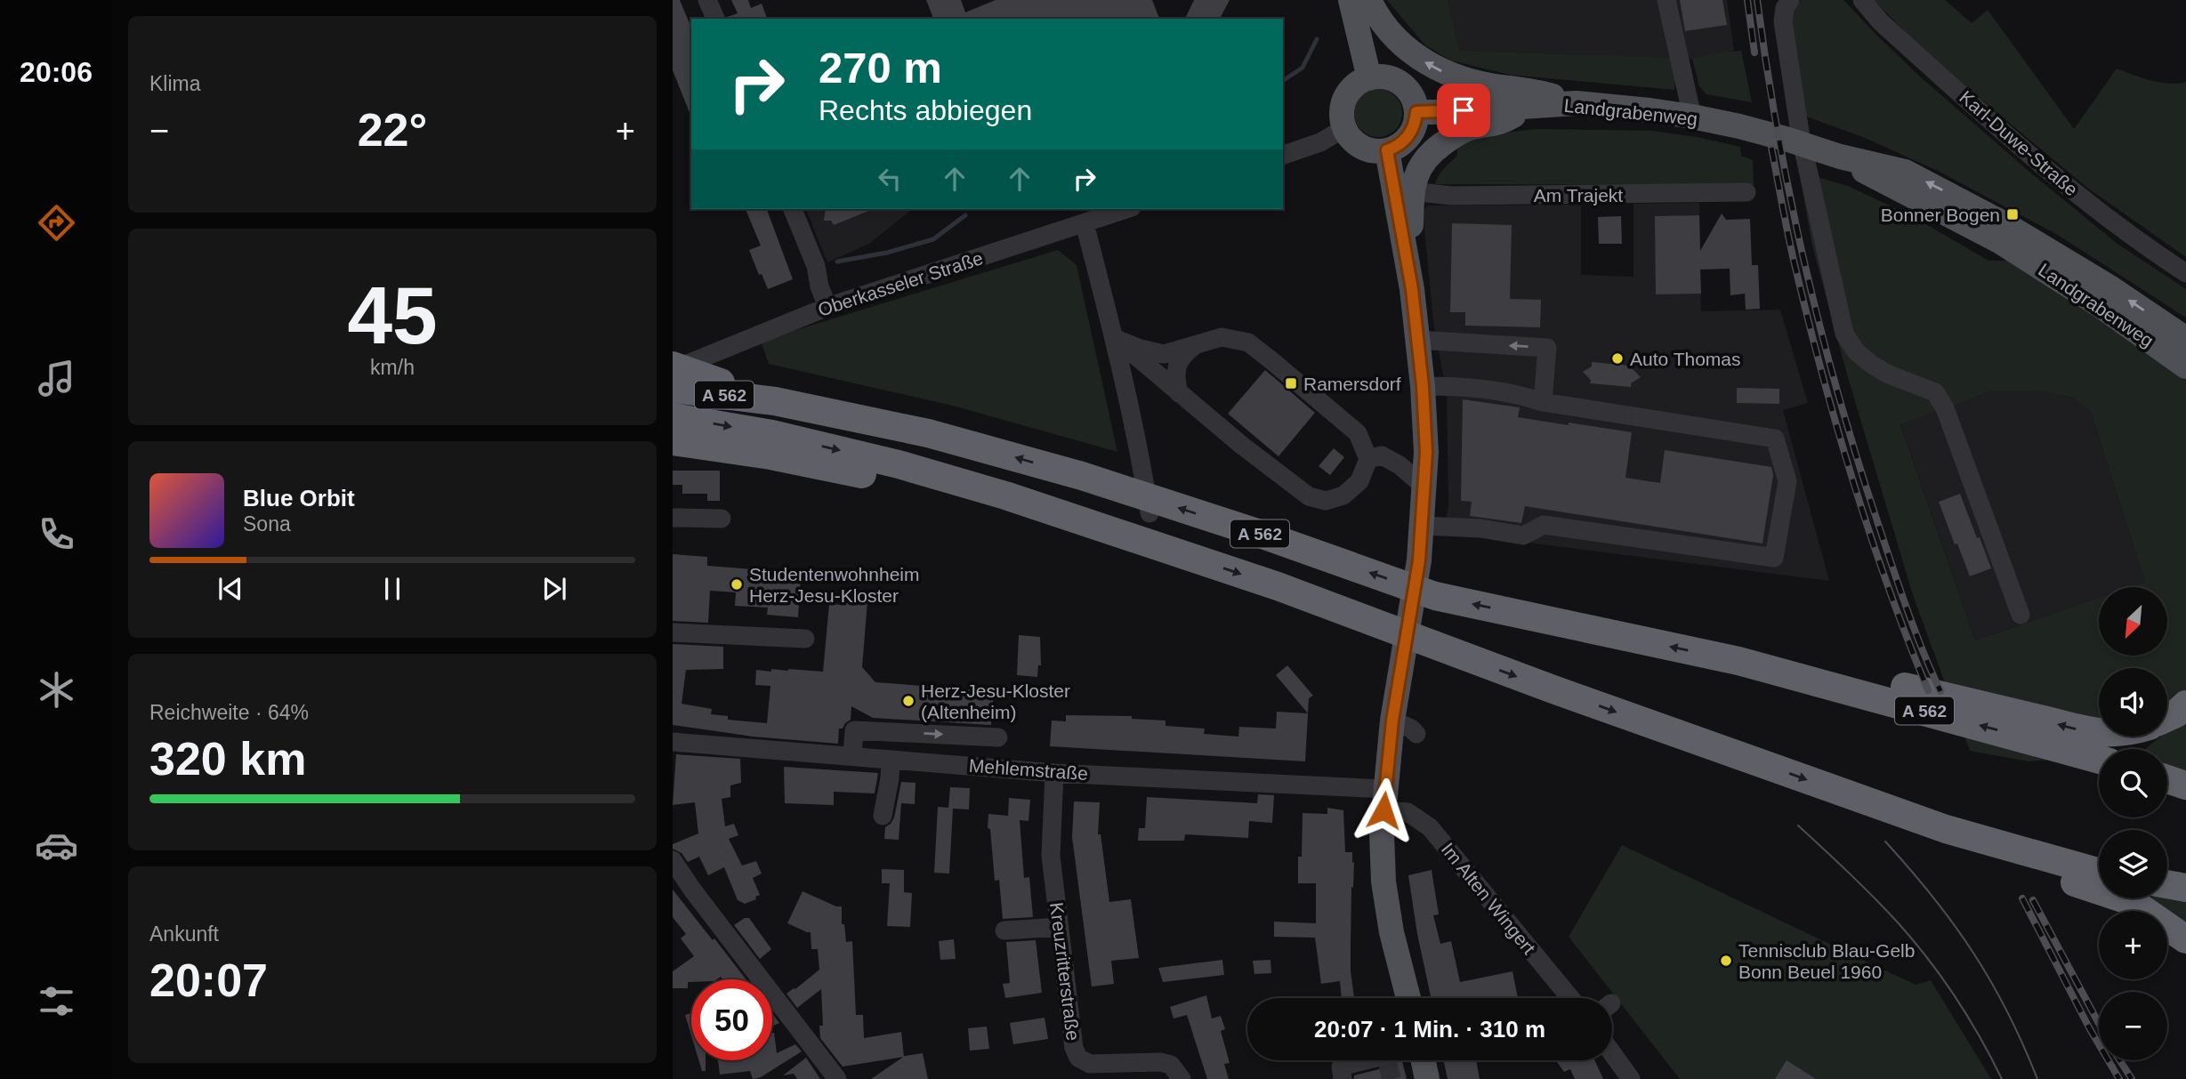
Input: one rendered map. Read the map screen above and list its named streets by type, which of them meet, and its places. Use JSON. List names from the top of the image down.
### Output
{
  "streets": {
    "highway": ["A 562"],
    "main road": ["Landgrabenweg"],
    "street": [
      "Karl-Duwe-Straße",
      "Am Trajekt",
      "Oberkasseler Straße",
      "Mehlemstraße",
      "Im Alten Wingert",
      "Kreuzritterstraße"
    ]
  },
  "crossings": [
    ["Mehlemstraße", "Im Alten Wingert"],
    ["Mehlemstraße", "Kreuzritterstraße"]
  ],
  "places": {
    "transit": ["Bonner Bogen", "Ramersdorf"],
    "other": [
      "Auto Thomas",
      "Studentenwohnheim Herz-Jesu-Kloster",
      "Herz-Jesu-Kloster (Altenheim)",
      "Tennisclub Blau-Gelb Bonn Beuel 1960"
    ]
  },
  "north": "bottom left",
  "page": {
    "tabs": "20:06",
    "tile": [
      "Klima",
      ["45", "km/h"],
      ["Reichweite · 64%", "320 km"],
      ["Ankunft", "20:07"]
    ],
    "turn": ["270 m", "Rechts abbiegen"],
    "heat": ["−", "22°", "+"],
    "song": ["Blue Orbit", "Sona"],
    "map_buttons": ["+", "−"],
    "limit": "50",
    "trip": "20:07 · 1 Min. · 310 m"
  }
}
